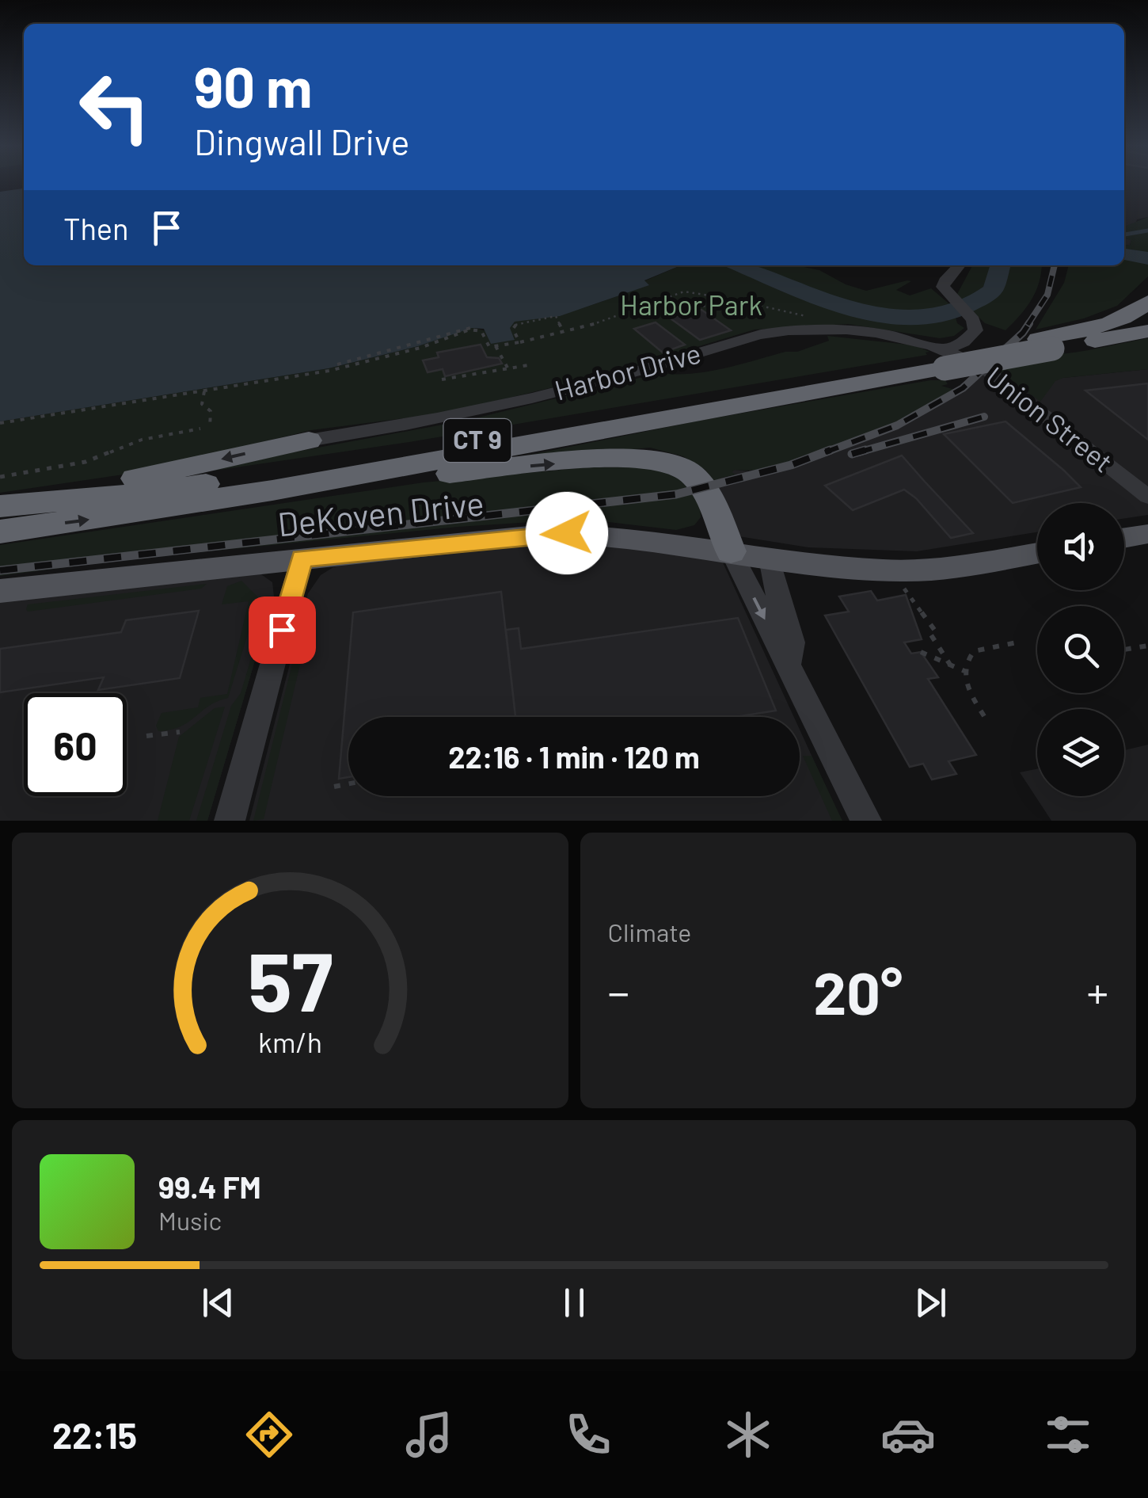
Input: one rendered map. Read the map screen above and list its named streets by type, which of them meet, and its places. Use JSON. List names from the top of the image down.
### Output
{
  "streets": {
    "highway": ["CT 9"],
    "main road": ["DeKoven Drive"],
    "street": ["Harbor Drive", "Union Street"]
  },
  "crossings": [
    ["Harbor Drive", "Union Street"],
    ["Harbor Drive", "CT 9"],
    ["Union Street", "CT 9"]
  ],
  "parks": ["Harbor Park"],
  "page": {
    "turn": ["90 m", "Dingwall Drive"],
    "then": "Then",
    "limit": "60",
    "trip": "22:16 · 1 min · 120 m",
    "tile": "Climate",
    "heat": ["−", "20°", "+"],
    "song": ["99.4 FM", "Music"],
    "tabs": "22:15",
    "gauge": ["57", "km/h"]
  }
}
